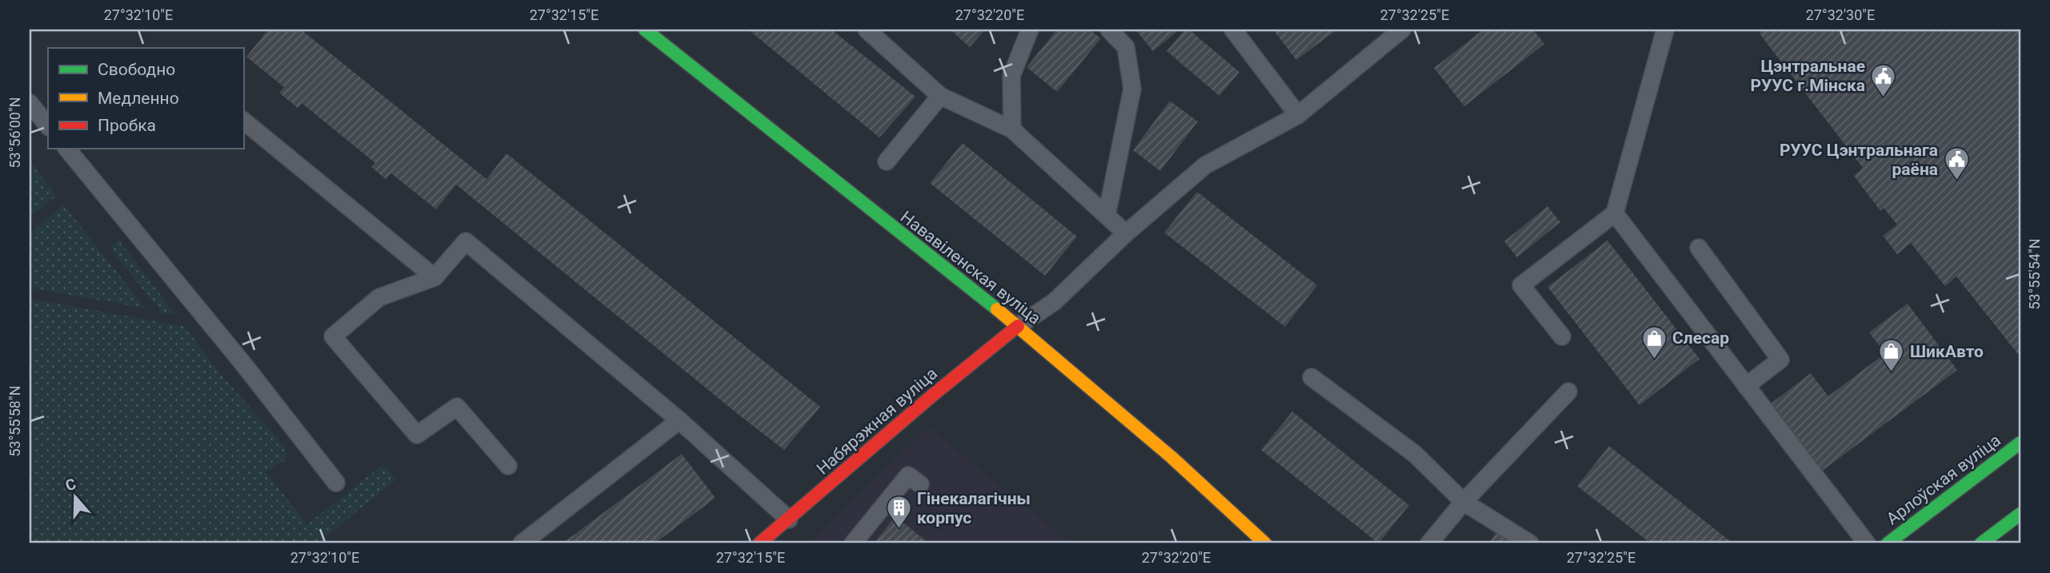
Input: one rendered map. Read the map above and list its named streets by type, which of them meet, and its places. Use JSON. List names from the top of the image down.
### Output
{
  "streets": {
    "street": ["Нававіленская вуліца", "Набярэжная вуліца", "Арлоўская вуліца"]
  },
  "crossings": [
    ["Нававіленская вуліца", "Набярэжная вуліца"]
  ],
  "places": {
    "public building": ["Цэнтральнае РУУС г.Мінска", "РУУС Цэнтральнага раёна"],
    "shop": ["Слесар", "ШикАвто"],
    "building": ["Гінекалагічны корпус"]
  },
  "legend": ["Свободно", "Медленно", "Пробка"],
  "north": "top",
  "coordinates": [
    "27°32'10\"E",
    "27°32'15\"E",
    "27°32'20\"E",
    "27°32'25\"E",
    "27°32'30\"E",
    "53°56'00\"N",
    "53°55'54\"N",
    "53°55'58\"N"
  ]
}
